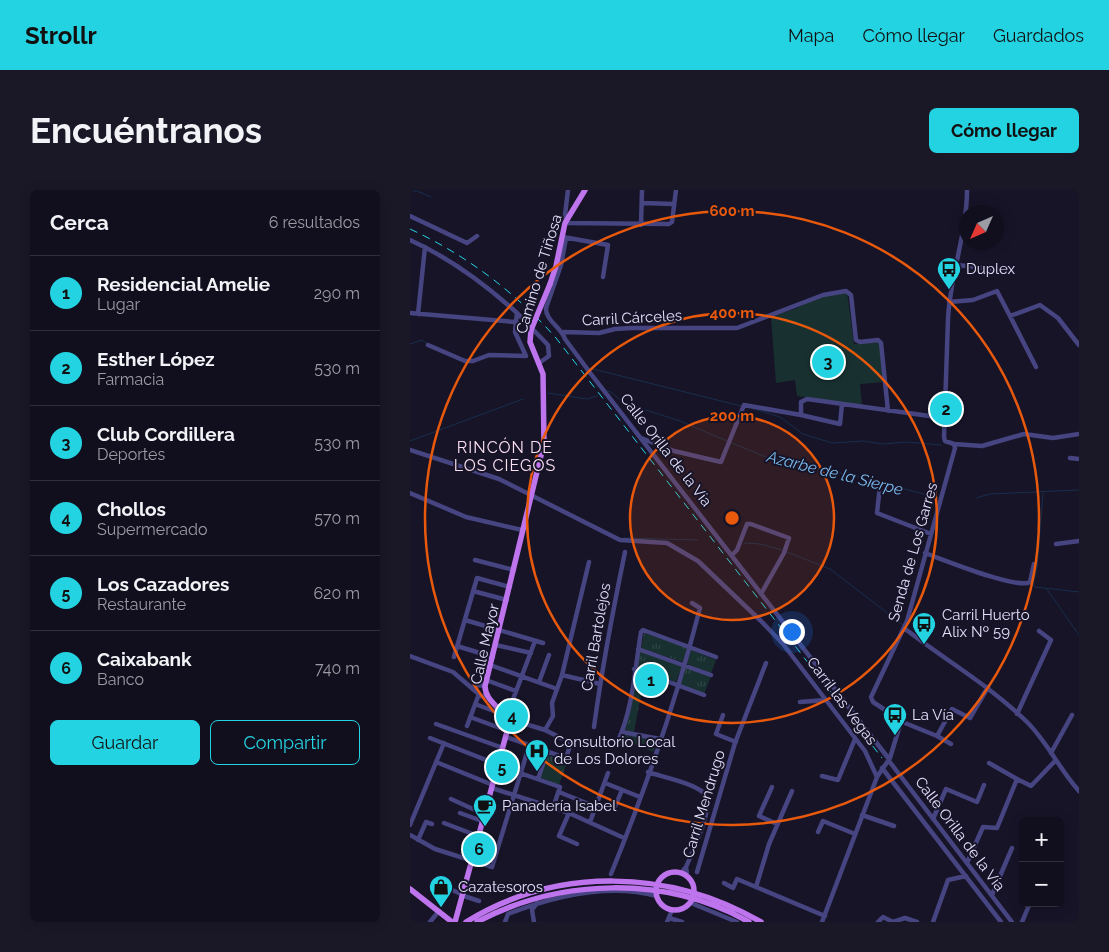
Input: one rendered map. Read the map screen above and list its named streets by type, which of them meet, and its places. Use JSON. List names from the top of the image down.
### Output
{
  "streets": {
    "main road": ["Camino de Tiñosa", "Calle Mayor"],
    "street": [
      "Carril Cárceles",
      "Calle Orilla de la Vía",
      "Senda de Los Garres",
      "Carril Bartolejos",
      "Carril las Vegas",
      "Carril Mendrugo"
    ]
  },
  "crossings": [
    ["Camino de Tiñosa", "Calle Orilla de la Vía"],
    ["Camino de Tiñosa", "Calle Mayor"],
    ["Carril Cárceles", "Calle Orilla de la Vía"],
    ["Calle Mayor", "Carril las Vegas"]
  ],
  "districts": ["RINCÓN DE LOS CIEGOS"],
  "water": ["Azarbe de la Sierpe"],
  "places": {
    "bus stop": ["Duplex", "Carril Huerto Alix Nº 59", "La Vía"],
    "hospital": ["Consultorio Local de Los Dolores"],
    "cafe": ["Panadería Isabel"],
    "shop": ["Cazatesoros"]
  },
  "north": "bottom left",
  "page": {
    "header": "Strollr",
    "nav": ["Mapa", "Cómo llegar", "Guardados"],
    "buttons": [
      "Cómo llegar",
      ["Guardar", "Compartir"]
    ],
    "title": "Encuéntranos",
    "heading": ["Cerca", "6 resultados"],
    "list": [
      {
        "mark": "1",
        "name": "Residencial Amelie",
        "note": "Lugar",
        "value": "290 m"
      },
      {
        "mark": "2",
        "name": "Esther López",
        "note": "Farmacia",
        "value": "530 m"
      },
      {
        "mark": "3",
        "name": "Club Cordillera",
        "note": "Deportes",
        "value": "530 m"
      },
      {
        "mark": "4",
        "name": "Chollos",
        "note": "Supermercado",
        "value": "570 m"
      },
      {
        "mark": "5",
        "name": "Los Cazadores",
        "note": "Restaurante",
        "value": "620 m"
      },
      {
        "mark": "6",
        "name": "Caixabank",
        "note": "Banco",
        "value": "740 m"
      }
    ],
    "pins": [
      "3",
      "2",
      "1",
      "4",
      "5",
      "6"
    ],
    "map_buttons": ["+", "−"]
  },
  "rings": ["600 m", "400 m", "200 m"]
}
